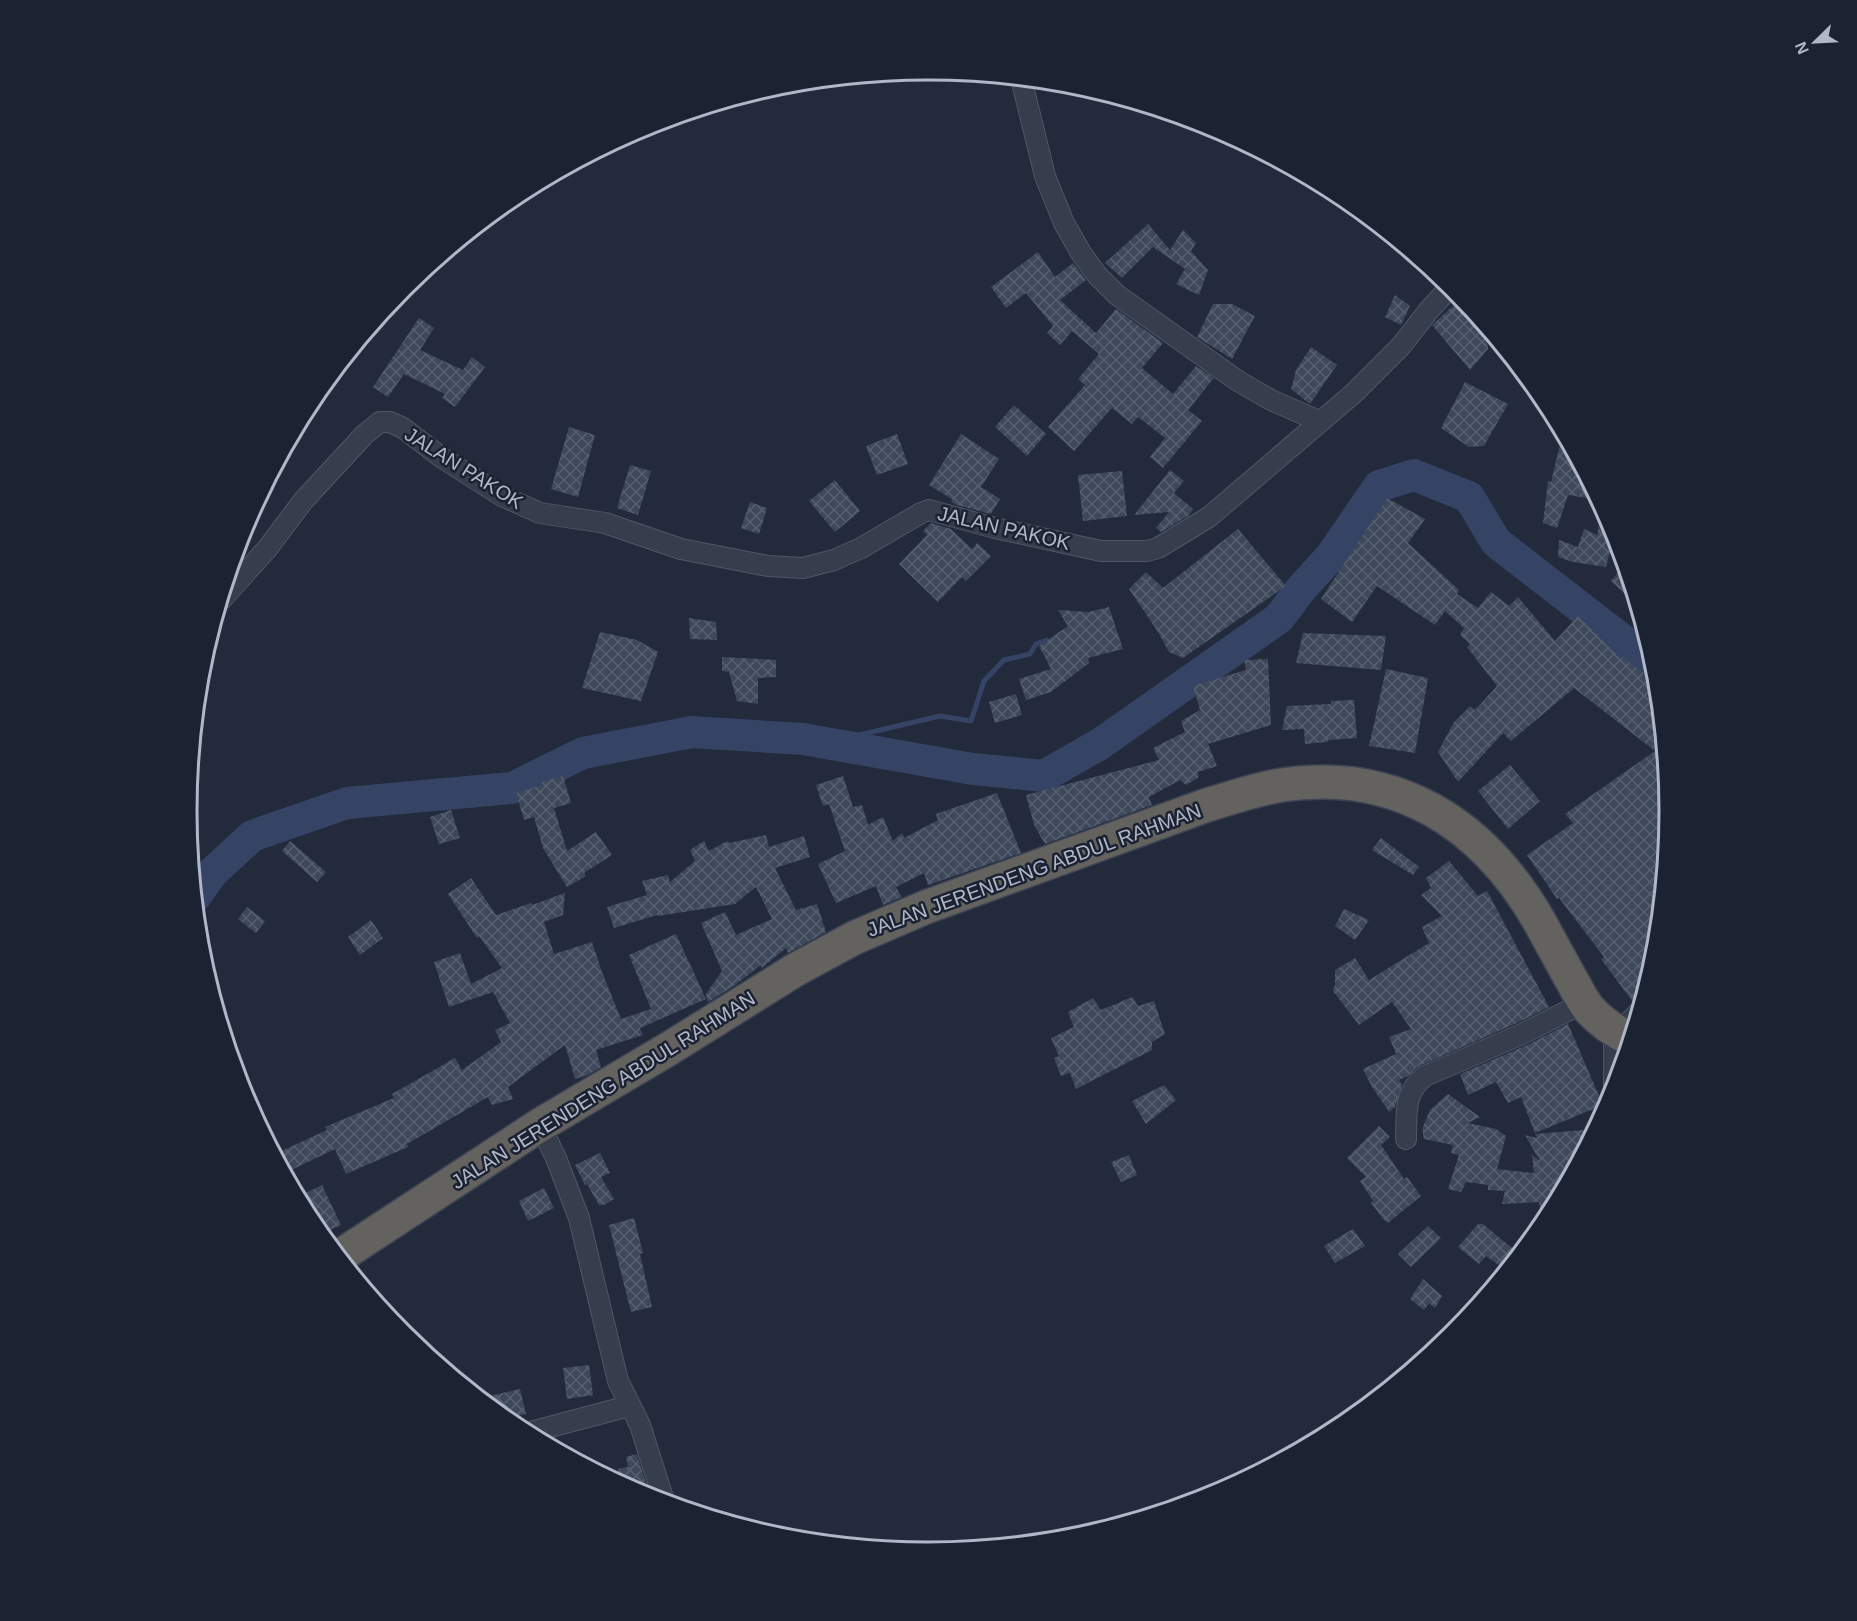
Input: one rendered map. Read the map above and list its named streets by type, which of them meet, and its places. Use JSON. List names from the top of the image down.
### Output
{
  "streets": {
    "highway": ["JALAN JERENDENG ABDUL RAHMAN"],
    "street": ["JALAN PAKOK"]
  },
  "north": "bottom left"
}
